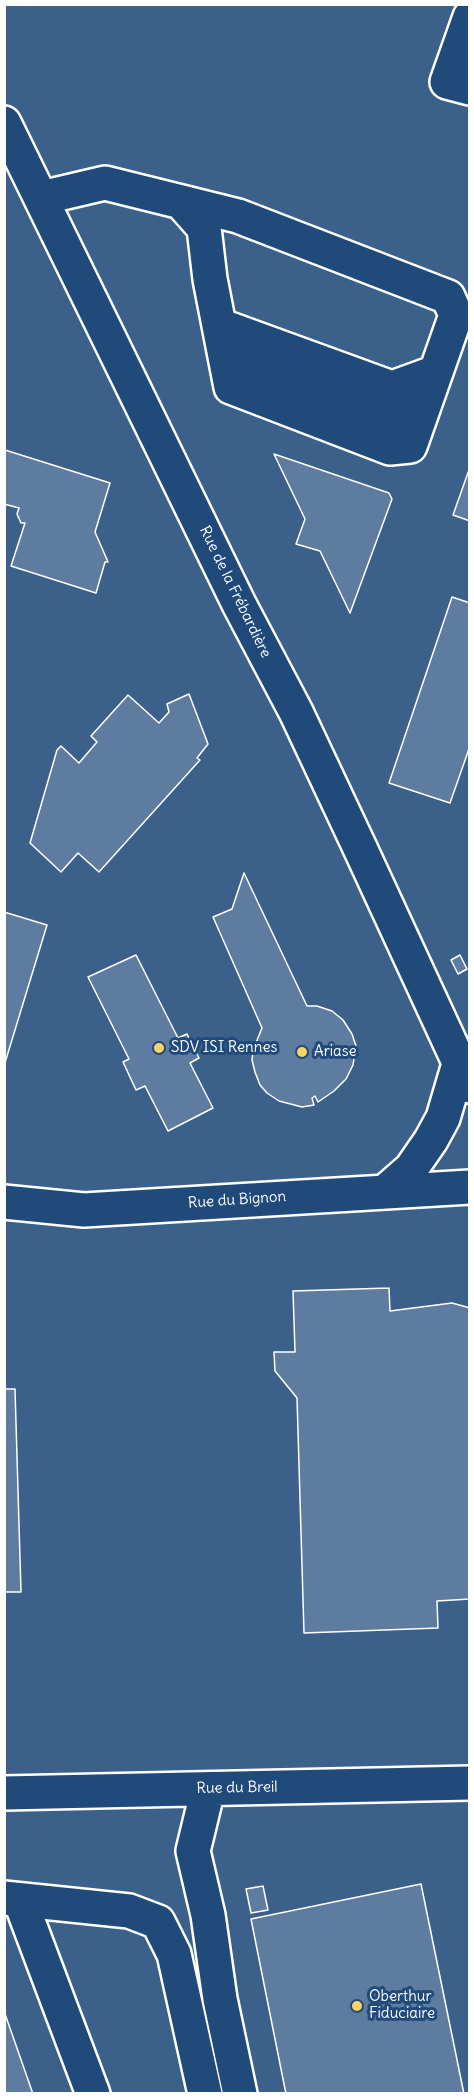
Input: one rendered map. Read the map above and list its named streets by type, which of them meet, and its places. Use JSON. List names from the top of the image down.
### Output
{
  "streets": {
    "street": ["Rue de la Frébardière", "Rue du Bignon", "Rue du Breil"]
  },
  "crossings": [
    ["Rue de la Frébardière", "Rue du Bignon"]
  ],
  "places": ["SDV ISI Rennes", "Ariase", "Oberthur Fiduciaire"]
}
